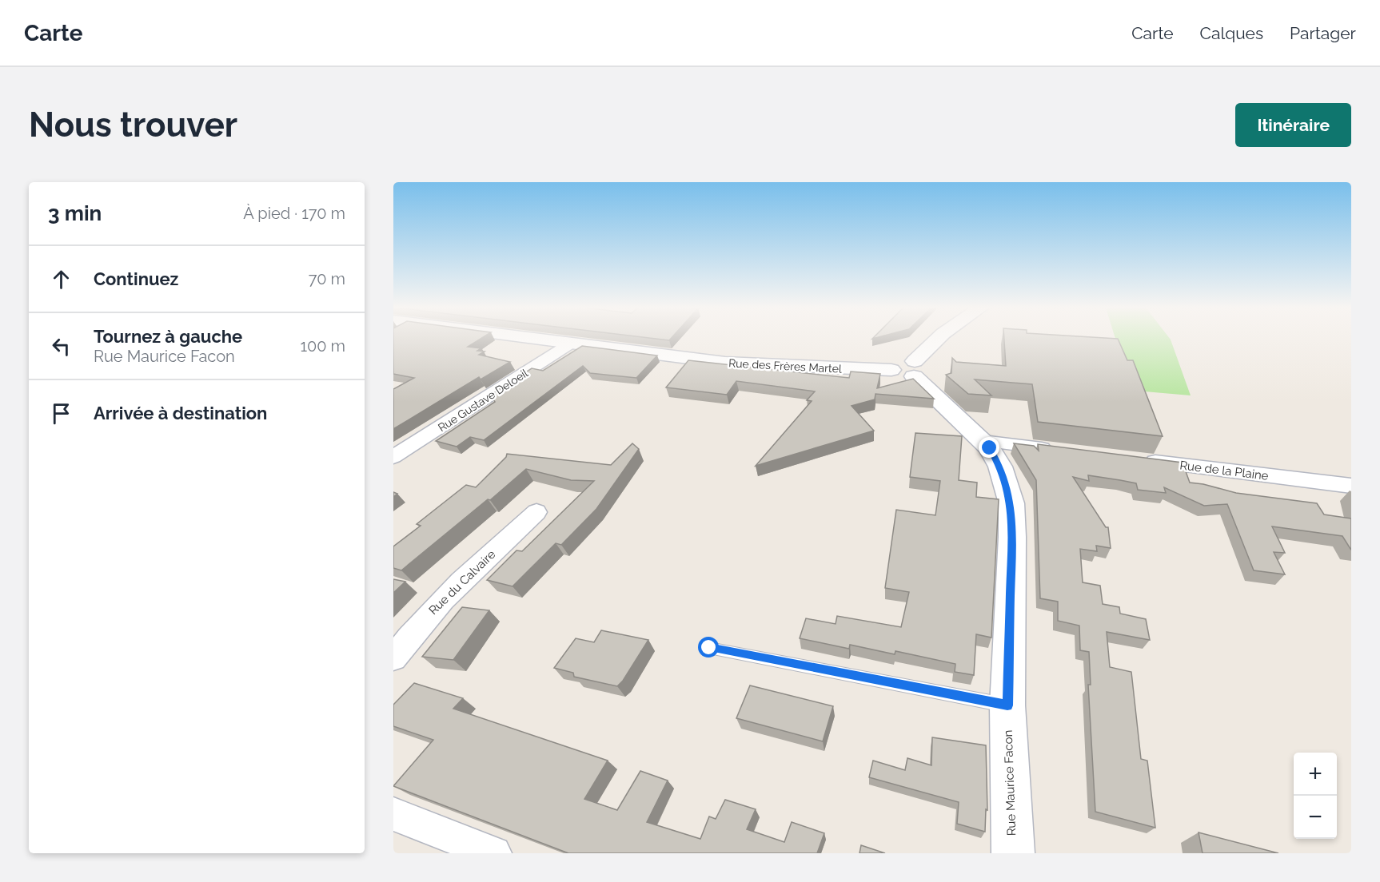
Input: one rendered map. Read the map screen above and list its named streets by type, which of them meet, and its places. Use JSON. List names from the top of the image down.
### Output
{
  "streets": {
    "street": [
      "Rue des Frères Martel",
      "Rue Gustave Deloeil",
      "Rue de la Plaine",
      "Rue du Calvaire",
      "Rue Maurice Facon"
    ]
  },
  "crossings": [
    ["Rue des Frères Martel", "Rue Gustave Deloeil"],
    ["Rue des Frères Martel", "Rue Maurice Facon"]
  ],
  "page": {
    "header": "Carte",
    "nav": ["Carte", "Calques", "Partager"],
    "buttons": "Itinéraire",
    "title": "Nous trouver",
    "heading": ["3 min", "À pied · 170 m"],
    "list": [
      ["Continuez", "70 m"],
      ["Tournez à gauche", "Rue Maurice Facon", "100 m"],
      "Arrivée à destination"
    ],
    "map_buttons": ["+", "−"]
  }
}
